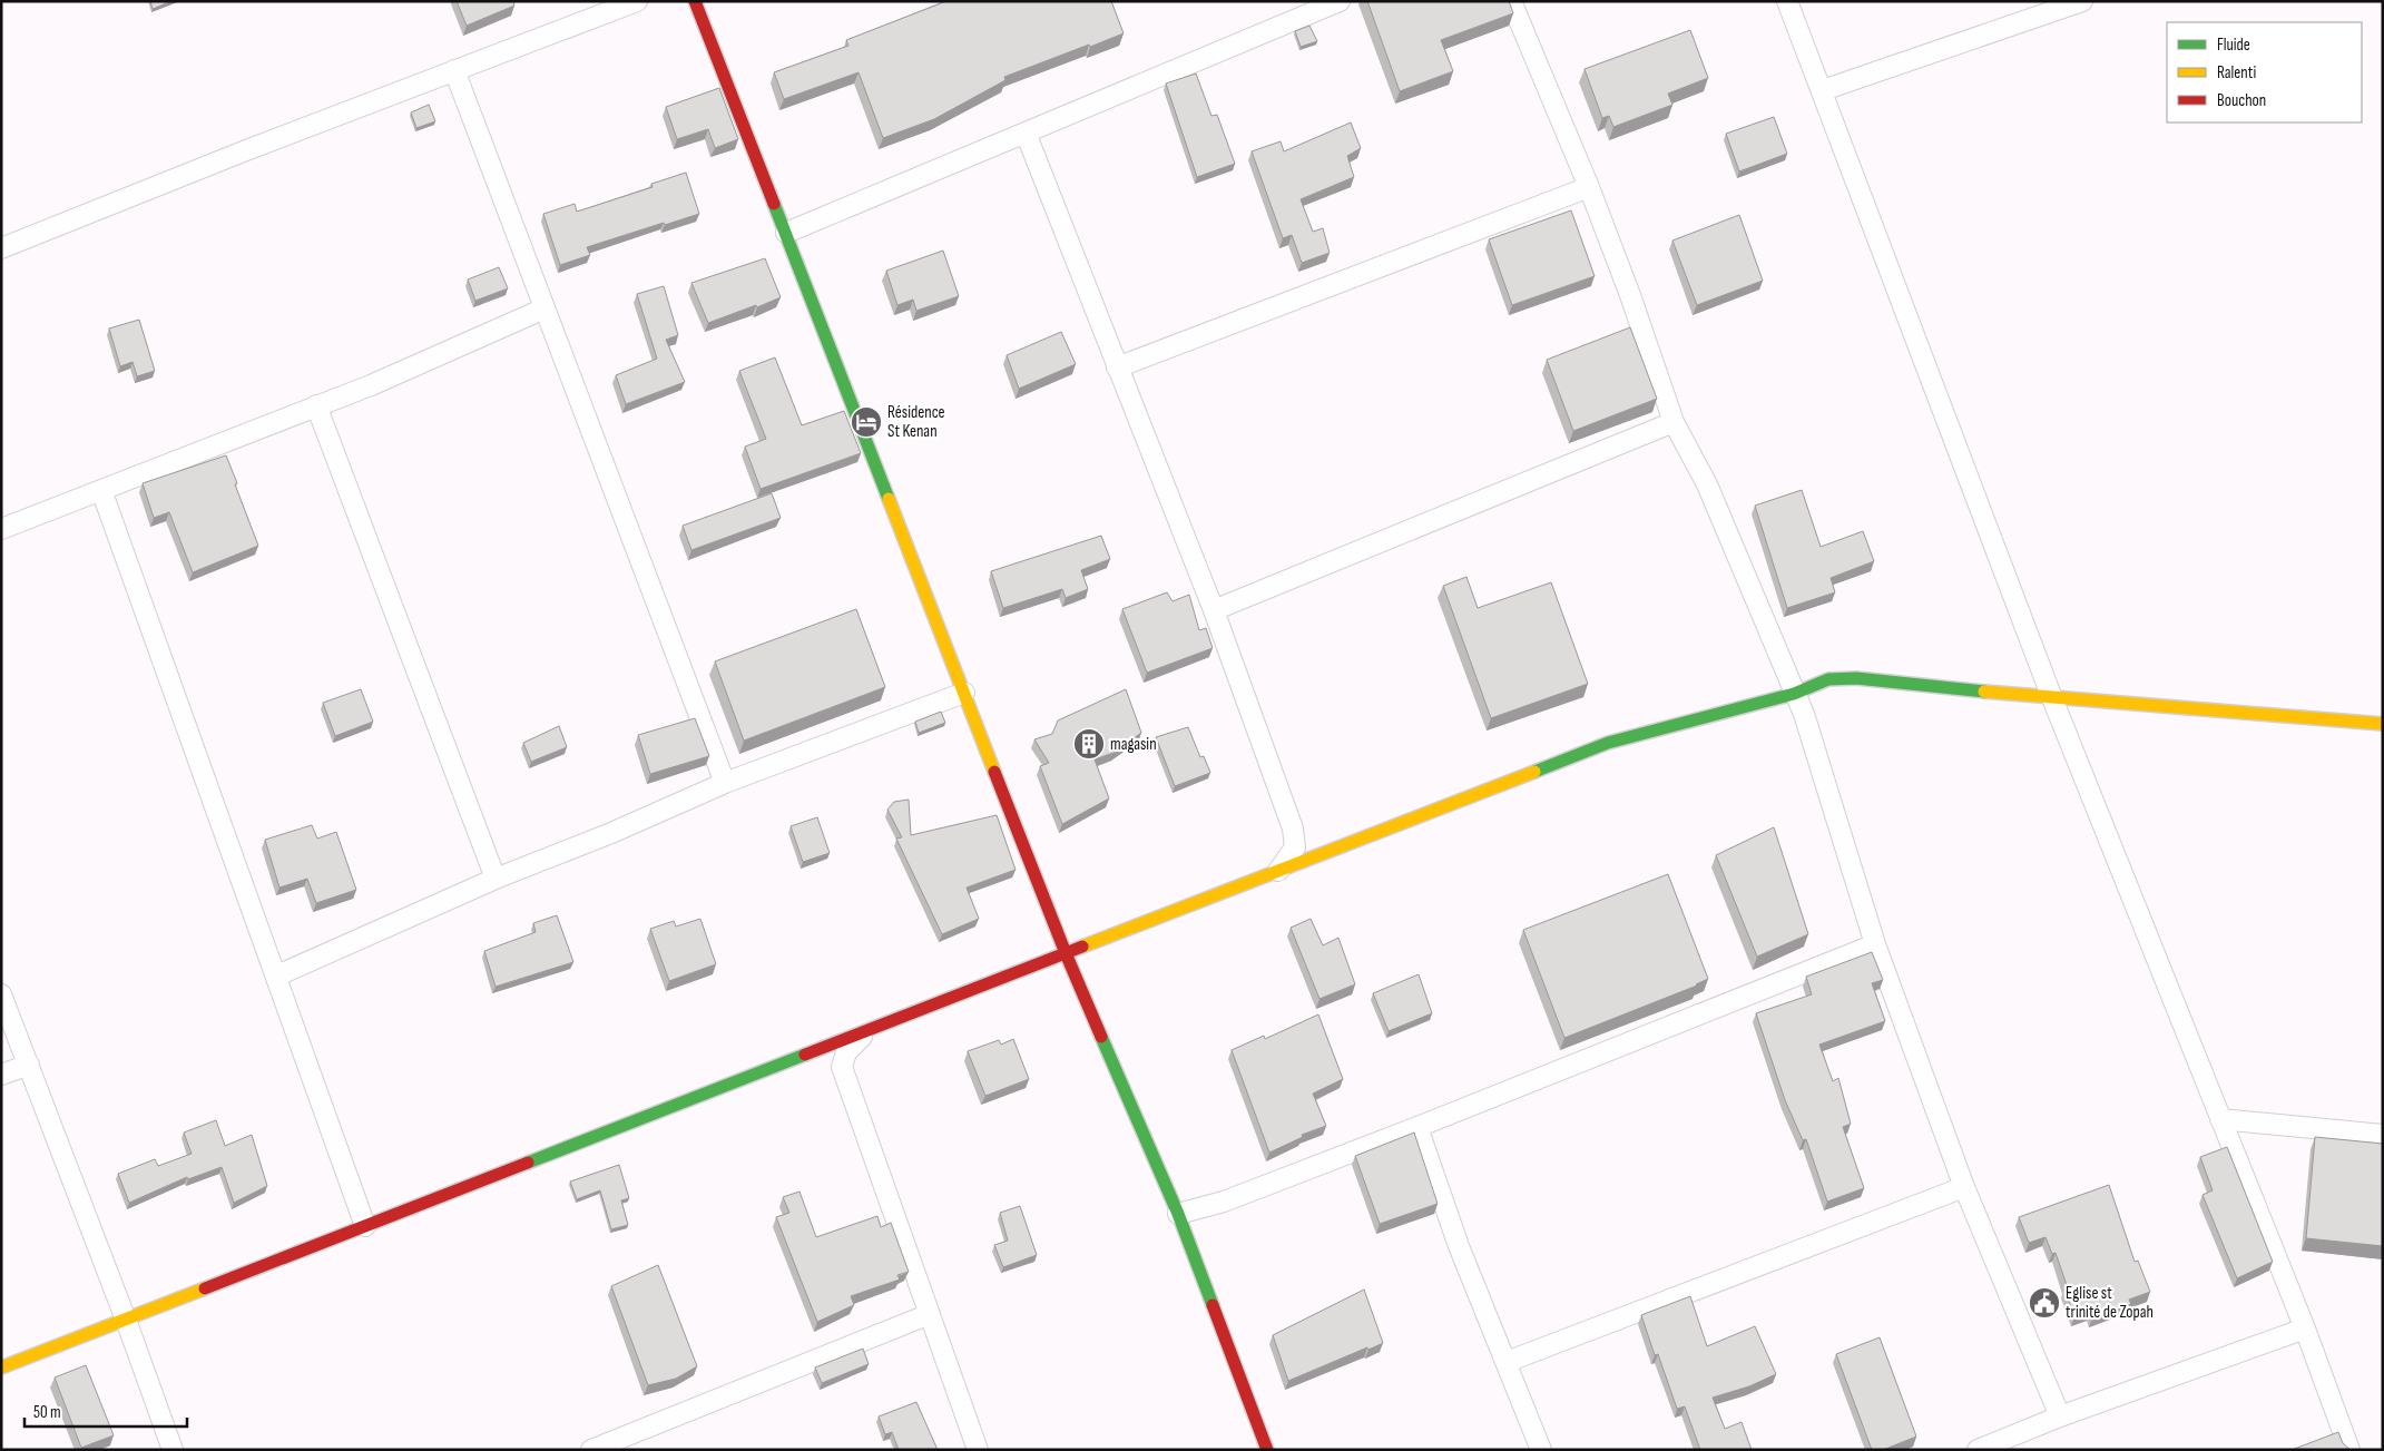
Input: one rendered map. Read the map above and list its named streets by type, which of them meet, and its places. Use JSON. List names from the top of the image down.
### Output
{
  "places": {
    "hotel": ["Résidence St Kenan"],
    "building": ["magasin"],
    "public building": ["Eglise st trinité de Zopah"]
  },
  "legend": ["Fluide", "Ralenti", "Bouchon"],
  "scale_bar": "50 m"
}
